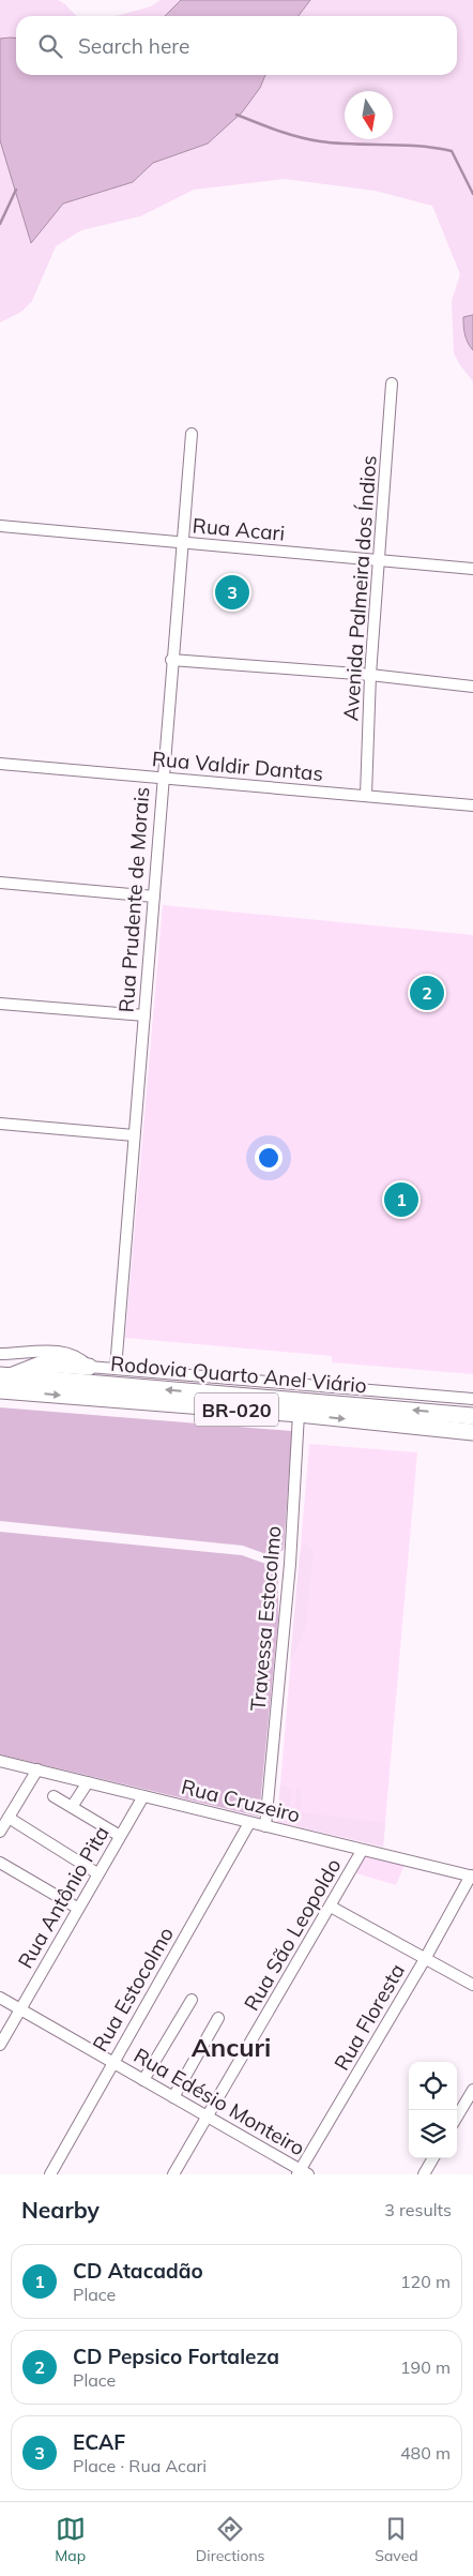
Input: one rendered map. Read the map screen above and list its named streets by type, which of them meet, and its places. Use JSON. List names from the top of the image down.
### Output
{
  "streets": {
    "highway": ["Rodovia Quarto Anel Viário", "BR-020"],
    "street": [
      "Rua Acari",
      "Avenida Palmeira dos Índios",
      "Rua Valdir Dantas",
      "Rua Prudente de Morais",
      "Travessa Estocolmo",
      "Rua Cruzeiro",
      "Rua Antônio Pita",
      "Rua São Leopoldo",
      "Rua Estocolmo",
      "Rua Floresta",
      "Rua Edésio Monteiro"
    ]
  },
  "crossings": [
    ["Rua Acari", "Avenida Palmeira dos Índios"],
    ["Rua Acari", "Rua Prudente de Morais"],
    ["Avenida Palmeira dos Índios", "Rua Valdir Dantas"],
    ["Rua Valdir Dantas", "Rua Prudente de Morais"],
    ["Rodovia Quarto Anel Viário", "Travessa Estocolmo"],
    ["Travessa Estocolmo", "Rua Cruzeiro"],
    ["Rua Cruzeiro", "Rua Antônio Pita"],
    ["Rua Cruzeiro", "Rua São Leopoldo"],
    ["Rua Cruzeiro", "Rua Estocolmo"],
    ["Rua Cruzeiro", "Rua Floresta"],
    ["Rua Antônio Pita", "Rua Edésio Monteiro"],
    ["Rua São Leopoldo", "Rua Edésio Monteiro"],
    ["Rua Estocolmo", "Rua Edésio Monteiro"],
    ["Rua Floresta", "Rua Edésio Monteiro"]
  ],
  "districts": ["Ancuri"],
  "north": "bottom",
  "page": {
    "search": "Search here",
    "pins": ["3", "2", "1"],
    "heading": ["Nearby", "3 results"],
    "list": [
      {
        "mark": "1",
        "name": "CD Atacadão",
        "note": "Place",
        "value": "120 m"
      },
      {
        "mark": "2",
        "name": "CD Pepsico Fortaleza",
        "note": "Place",
        "value": "190 m"
      },
      {
        "mark": "3",
        "name": "ECAF",
        "note": "Place · Rua Acari",
        "value": "480 m"
      }
    ],
    "nav": ["Map", "Directions", "Saved"]
  }
}
